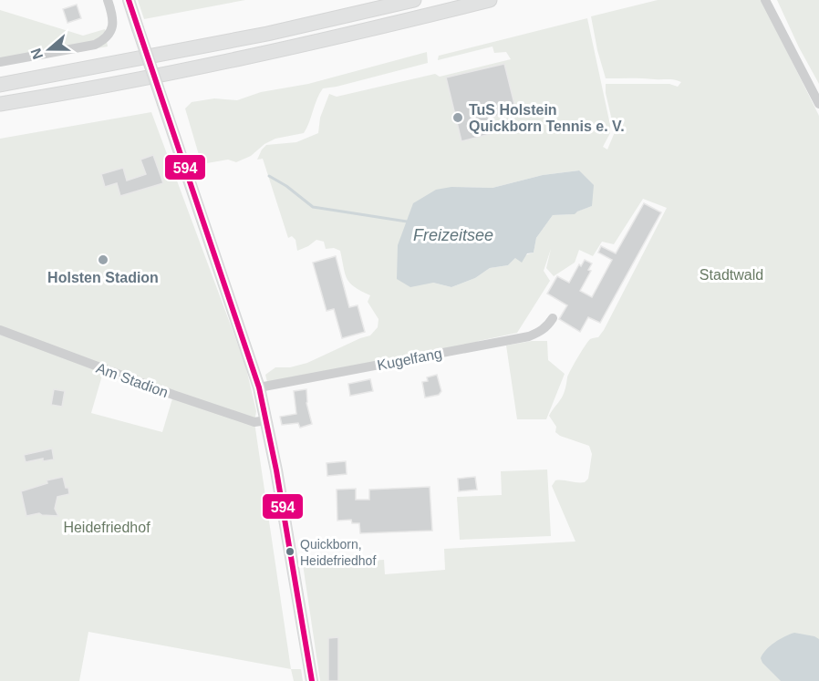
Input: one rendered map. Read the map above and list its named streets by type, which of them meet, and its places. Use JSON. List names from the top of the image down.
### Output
{
  "streets": {
    "street": ["Kugelfang", "Am Stadion"]
  },
  "water": ["Freizeitsee"],
  "parks": ["Stadtwald", "Heidefriedhof"],
  "places": ["TuS Holstein Quickborn Tennis e. V.", "Holsten Stadion", "Quickborn, Heidefriedhof"],
  "lines": ["transit line 594"],
  "north": "left"
}
